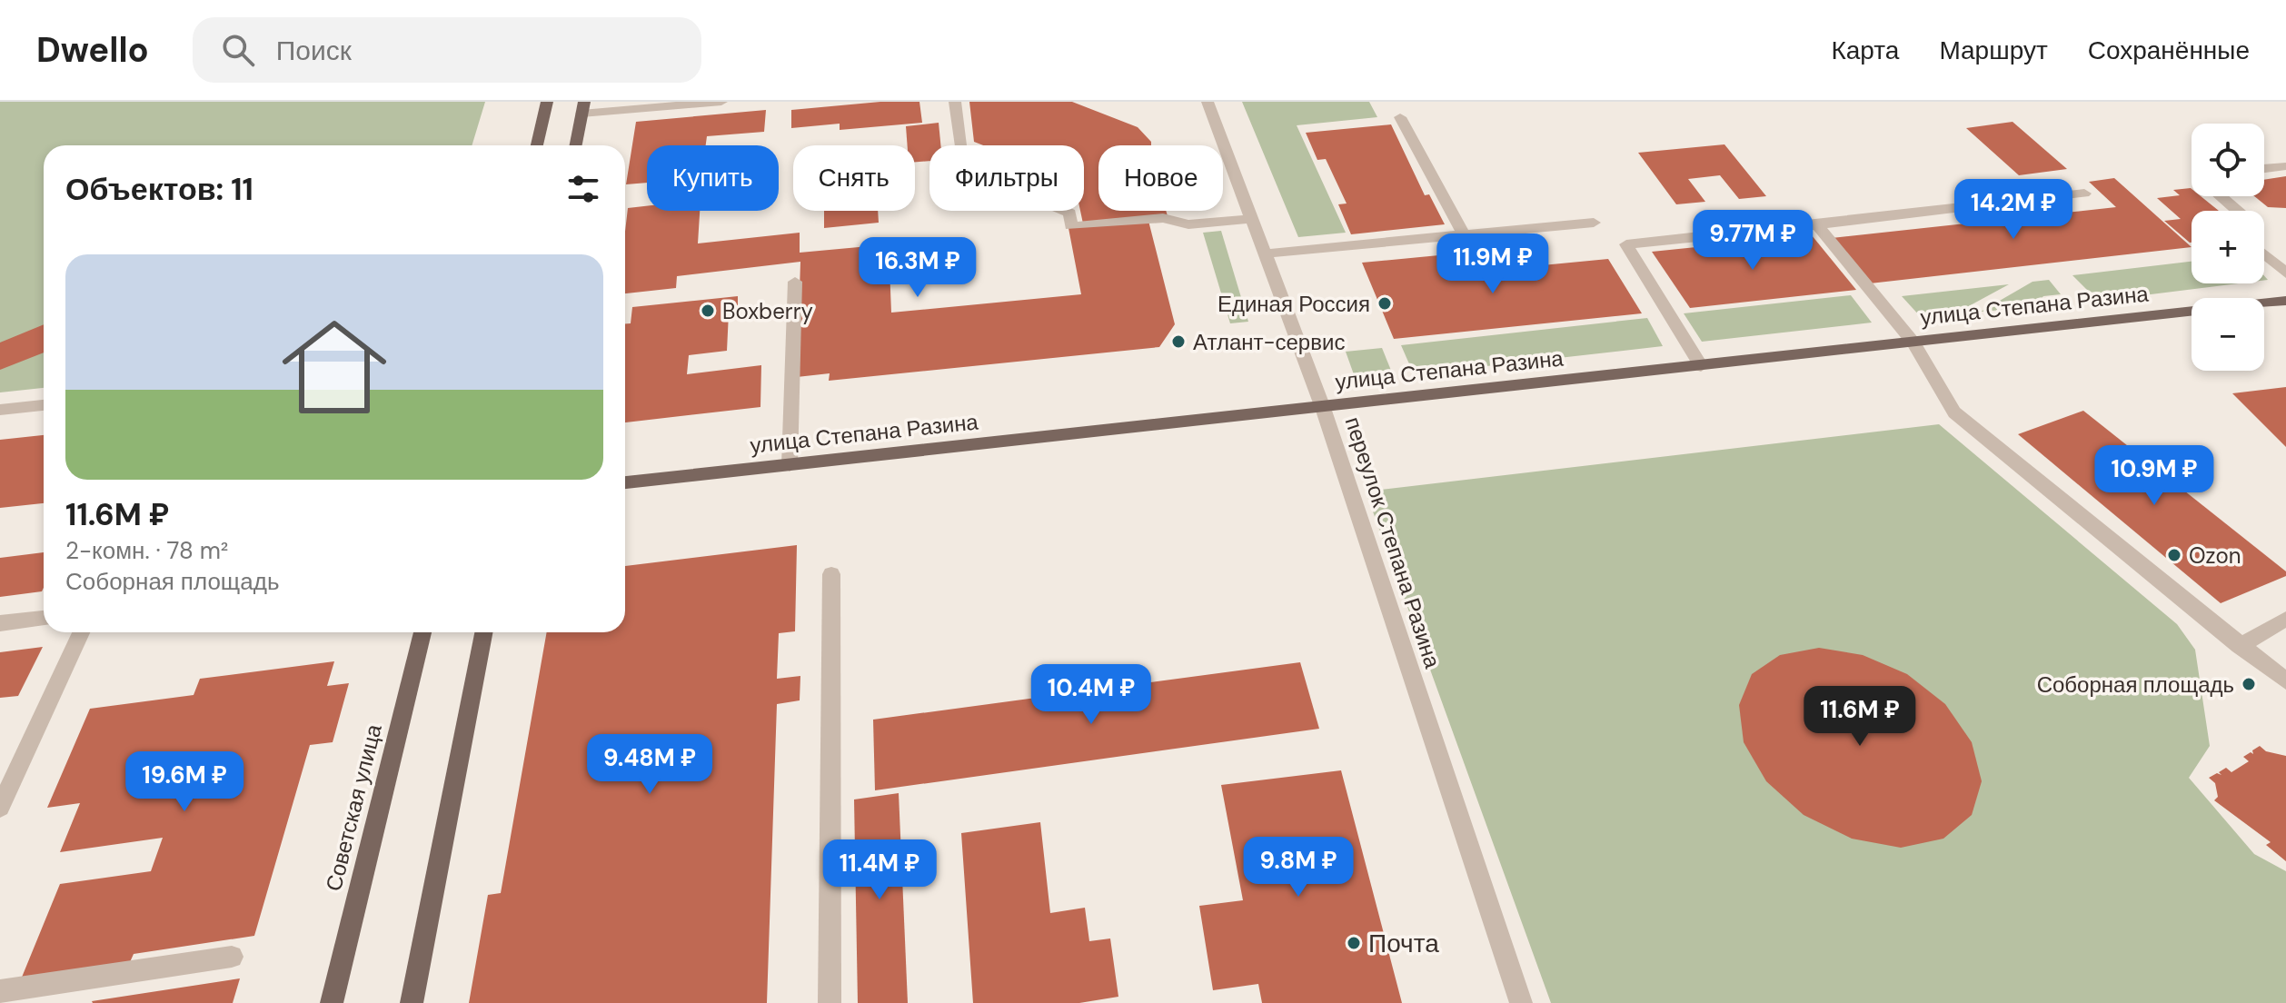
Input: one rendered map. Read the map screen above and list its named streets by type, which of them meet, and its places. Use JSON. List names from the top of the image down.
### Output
{
  "streets": {
    "main road": ["улица Степана Разина", "Советская улица"],
    "street": ["переулок Степана Разина"]
  },
  "crossings": [
    ["улица Степана Разина", "переулок Степана Разина"]
  ],
  "places": [
    "Единая Россия",
    "Boxberry",
    "Атлант-сервис",
    "Ozon",
    "Соборная площадь",
    "Почта"
  ],
  "page": {
    "header": "Dwello",
    "search": "Поиск",
    "nav": ["Карта", "Маршрут", "Сохранённые"],
    "map_buttons": ["+", "−"],
    "chip": [
      "Купить",
      "Снять",
      "Фильтры",
      "Новое"
    ],
    "heading": "Объектов: 11",
    "price": [
      "14.2M ₽",
      "9.77M ₽",
      "11.9M ₽",
      "16.3M ₽",
      "10.9M ₽",
      "10.4M ₽",
      "11.6M ₽",
      "9.48M ₽",
      "19.6M ₽",
      "9.8M ₽",
      "11.4M ₽"
    ],
    "list": [
      {
        "name": "11.6M ₽",
        "note": "2-комн. · 78 m² · Соборная площадь"
      }
    ]
  }
}
